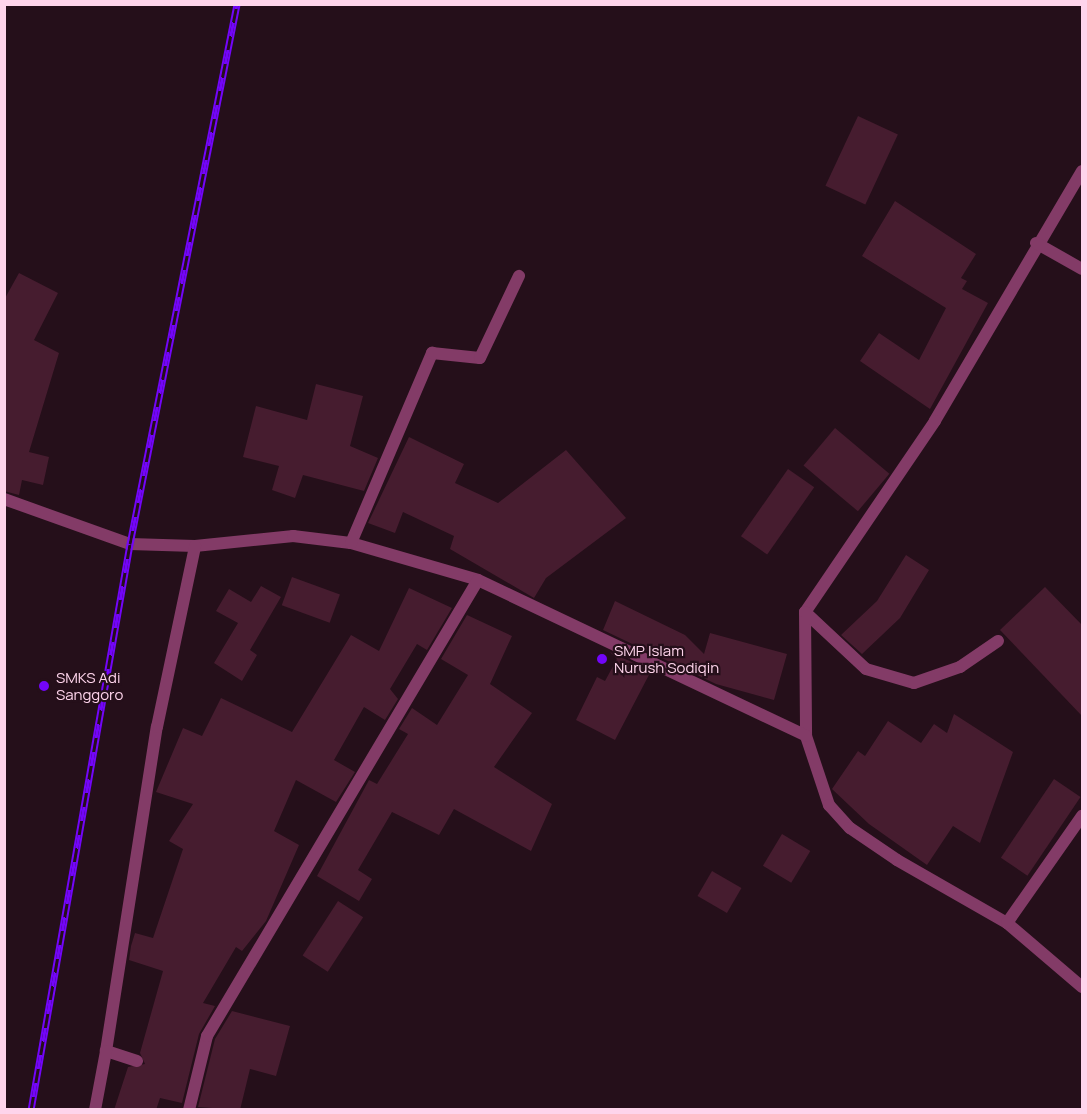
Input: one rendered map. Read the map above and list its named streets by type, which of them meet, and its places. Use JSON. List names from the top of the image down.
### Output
{
  "places": ["SMP Islam Nurush Sodiqin", "SMKS Adi Sanggoro"]
}
